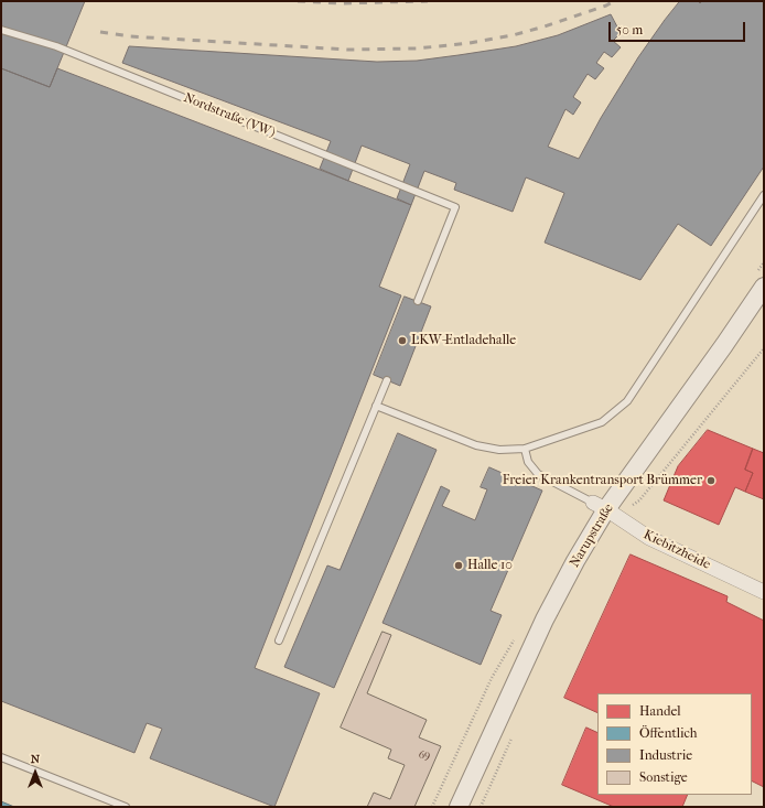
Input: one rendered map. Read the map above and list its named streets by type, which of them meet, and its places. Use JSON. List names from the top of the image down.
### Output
{
  "streets": {
    "street": ["Narupstraße", "Kiebitzheide"],
    "lane": ["Nordstraße (VW)"]
  },
  "crossings": [
    ["Narupstraße", "Kiebitzheide"]
  ],
  "places": ["LKW-Entladehalle", "Freier Krankentransport Brümmer", "Halle 10"],
  "house_numbers": ["69"],
  "legend": [
    "Handel",
    "Öffentlich",
    "Industrie",
    "Sonstige"
  ],
  "scale_bar": "50 m",
  "north": "top"
}
